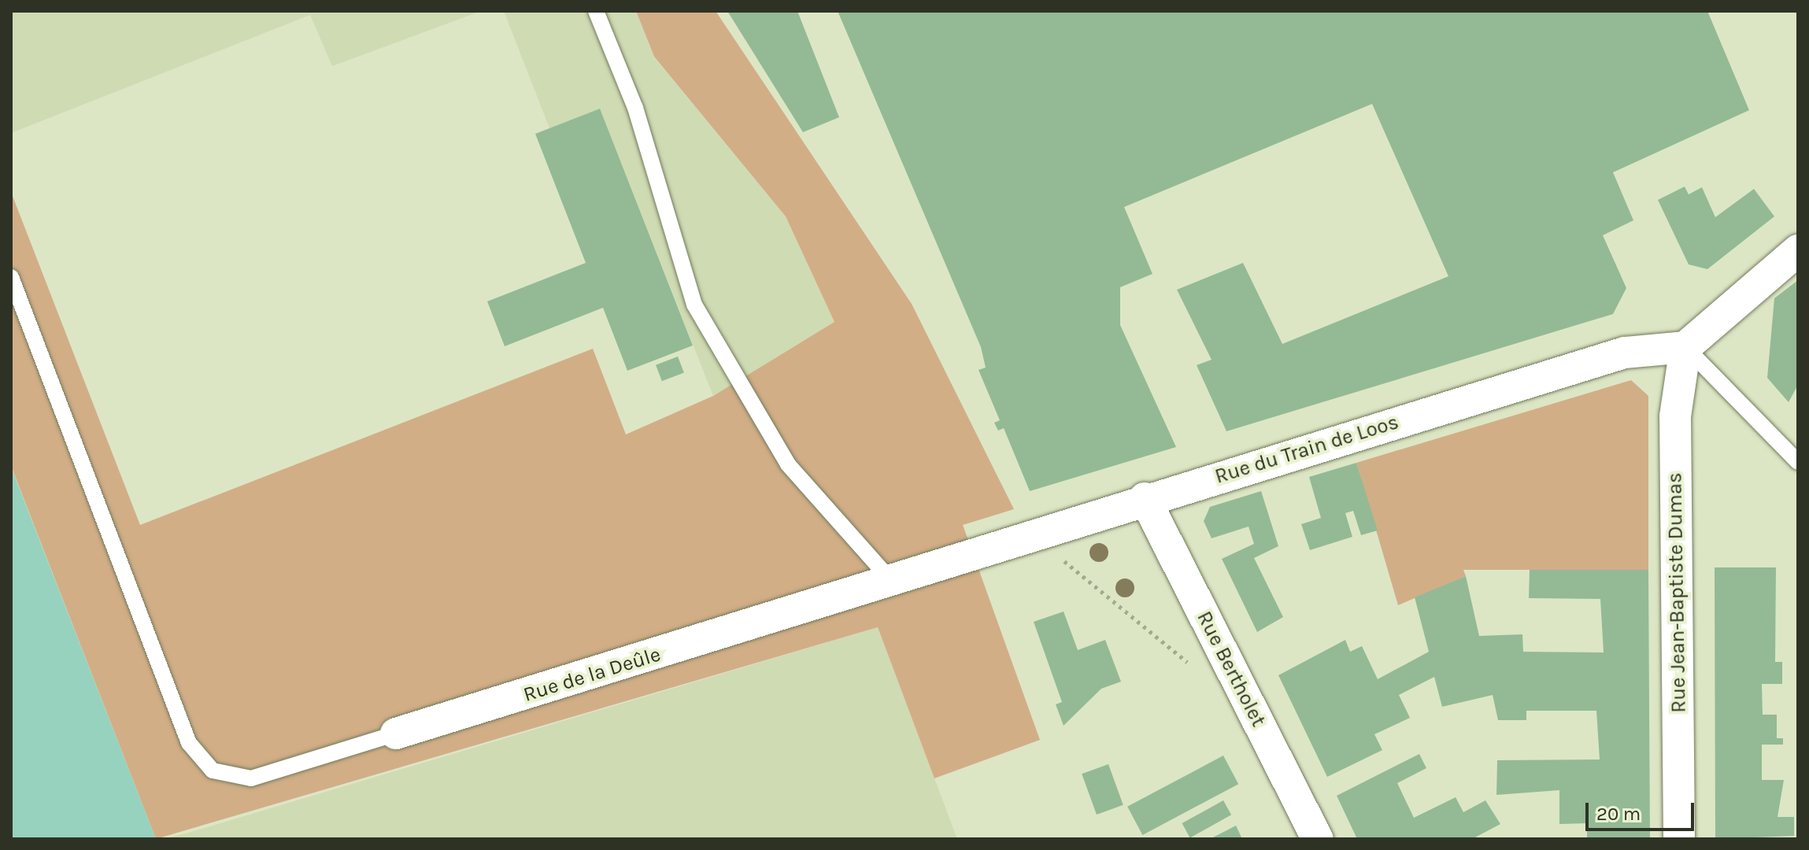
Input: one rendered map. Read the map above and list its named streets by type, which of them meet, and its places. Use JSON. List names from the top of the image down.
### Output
{
  "streets": {
    "street": [
      "Rue du Train de Loos",
      "Rue Jean-Baptiste Dumas",
      "Rue Bertholet",
      "Rue de la Deûle"
    ]
  },
  "crossings": [
    ["Rue du Train de Loos", "Rue Jean-Baptiste Dumas"],
    ["Rue du Train de Loos", "Rue Bertholet"],
    ["Rue du Train de Loos", "Rue de la Deûle"]
  ],
  "scale_bar": "20 m"
}
